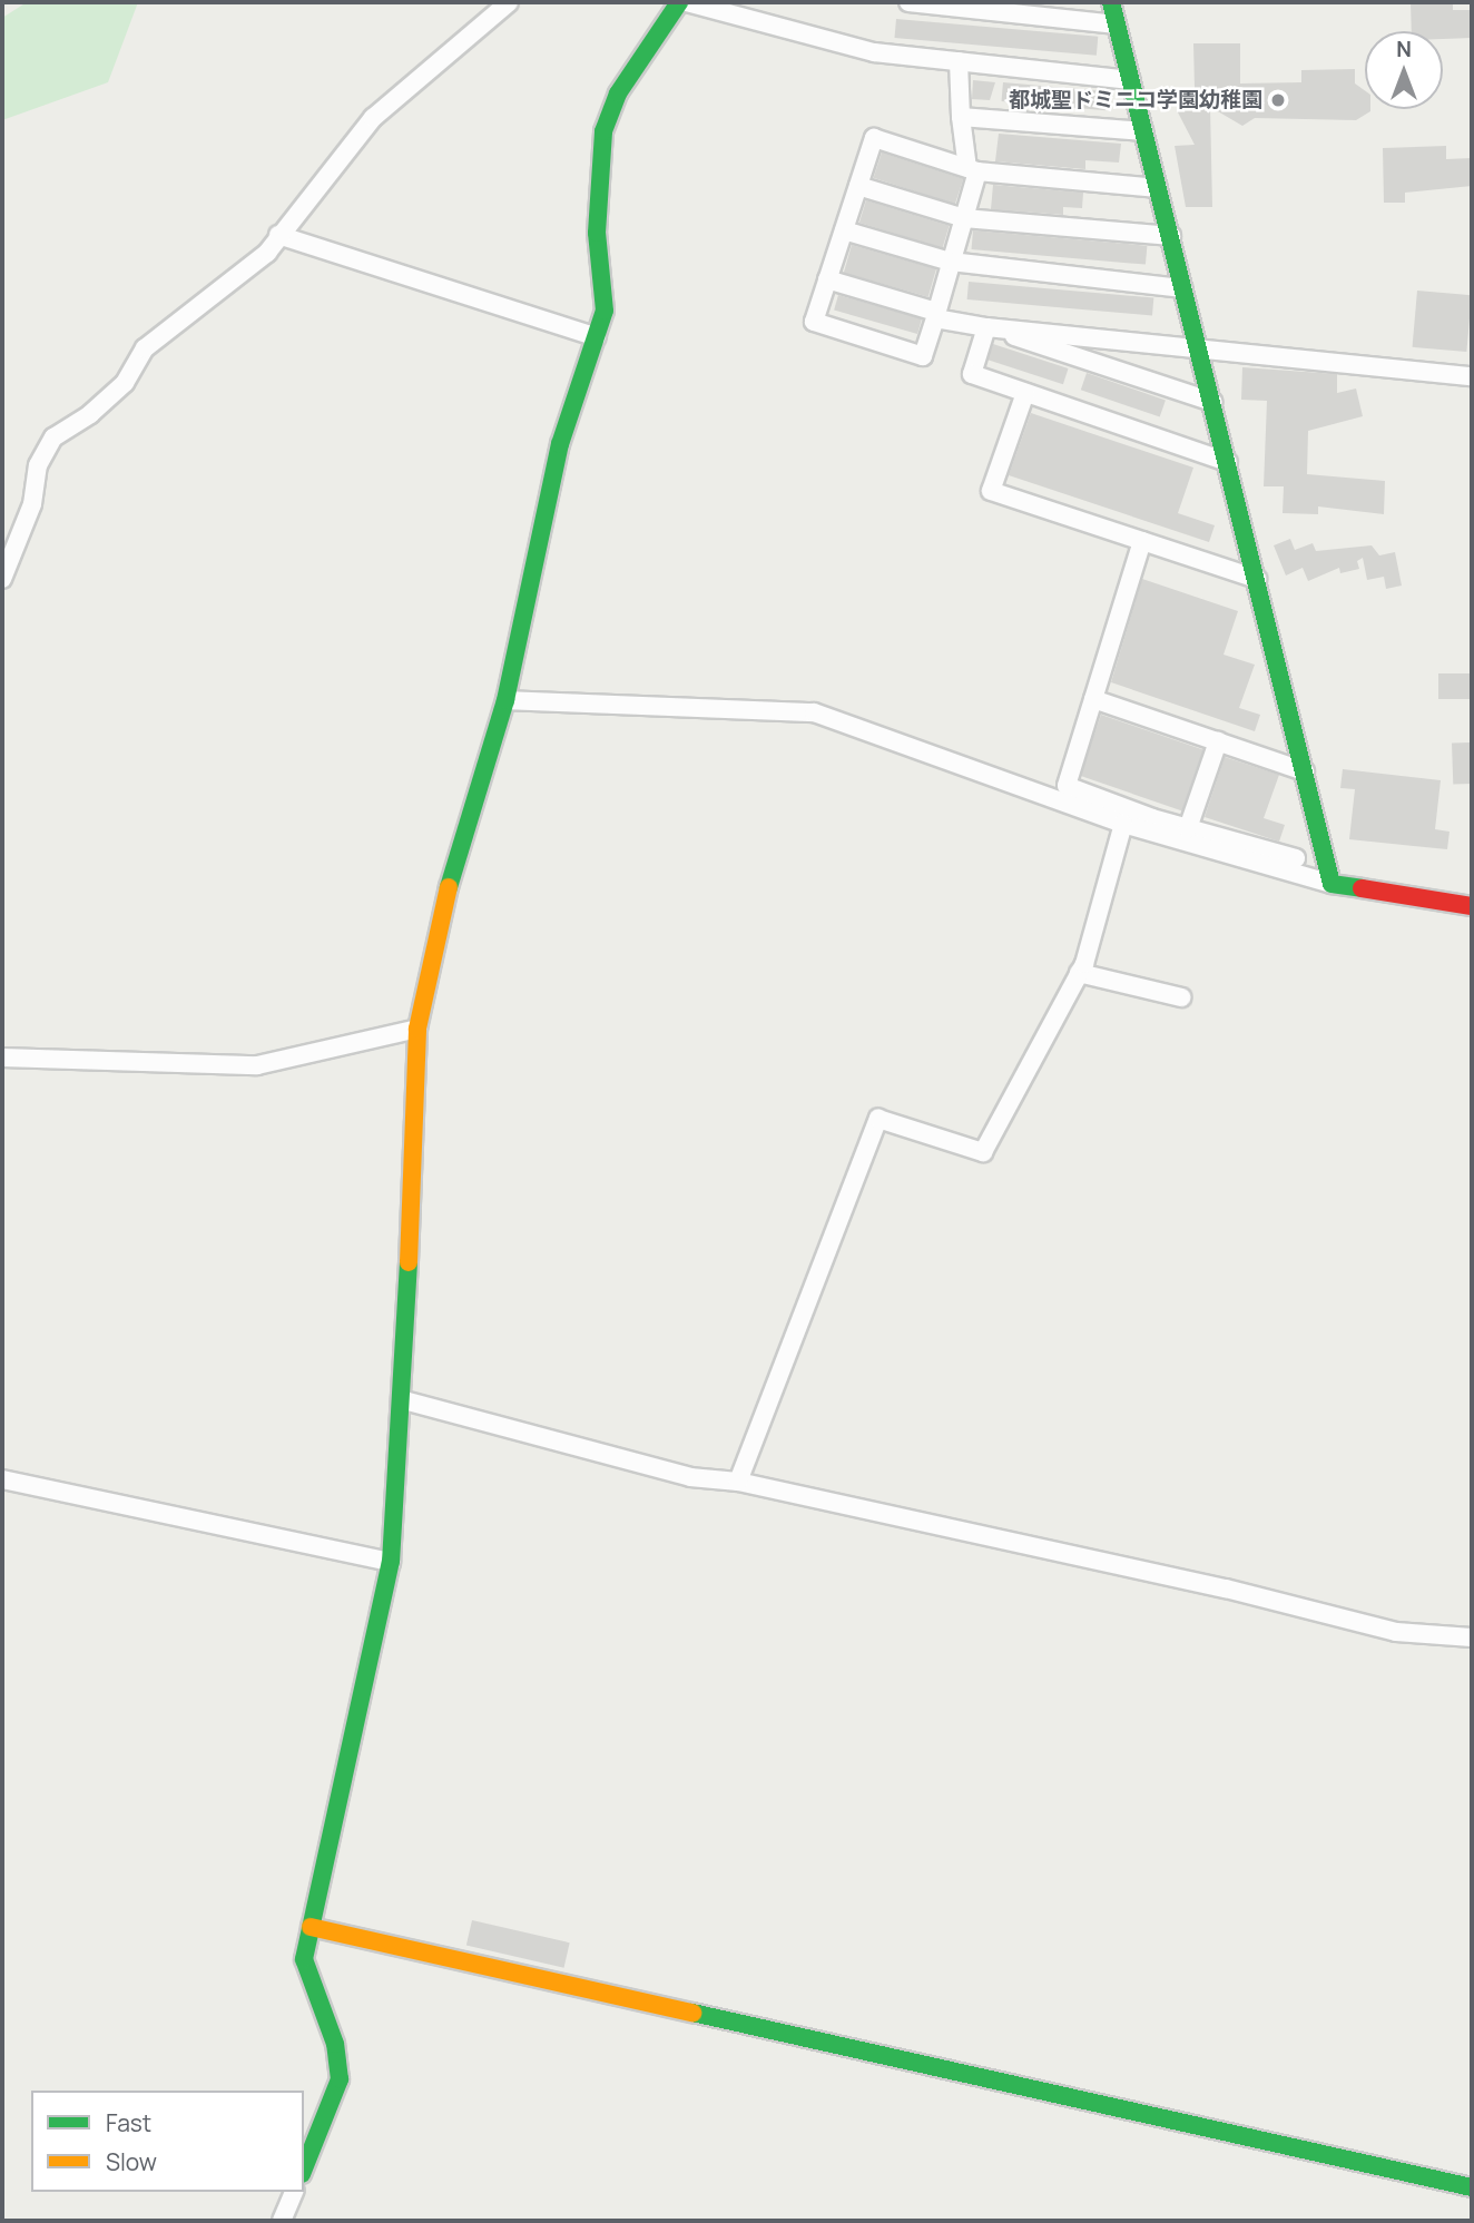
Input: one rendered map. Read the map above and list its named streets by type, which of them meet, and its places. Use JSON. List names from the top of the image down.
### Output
{
  "places": ["都城聖ドミニコ学園幼稚園"],
  "legend": ["Fast", "Slow"],
  "north": "top"
}
